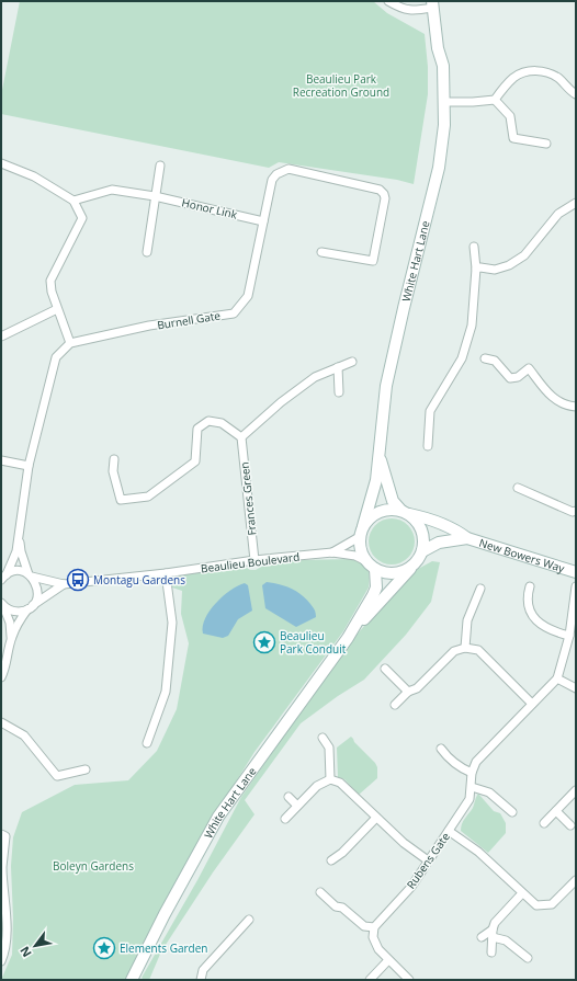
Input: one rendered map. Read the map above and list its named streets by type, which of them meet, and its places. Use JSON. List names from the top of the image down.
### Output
{
  "streets": {
    "street": [
      "Honor Link",
      "White Hart Lane",
      "Burnell Gate",
      "Frances Green",
      "New Bowers Way",
      "Beaulieu Boulevard",
      "Rubens Gate"
    ]
  },
  "crossings": [
    ["Honor Link", "Burnell Gate"],
    ["White Hart Lane", "New Bowers Way"],
    ["White Hart Lane", "Beaulieu Boulevard"],
    ["Frances Green", "Beaulieu Boulevard"],
    ["New Bowers Way", "Beaulieu Boulevard"]
  ],
  "parks": ["Beaulieu Park Recreation Ground", "Boleyn Gardens"],
  "places": {
    "bus stop": ["Montagu Gardens"],
    "place": ["Beaulieu Park Conduit", "Elements Garden"]
  },
  "north": "bottom left"
}
